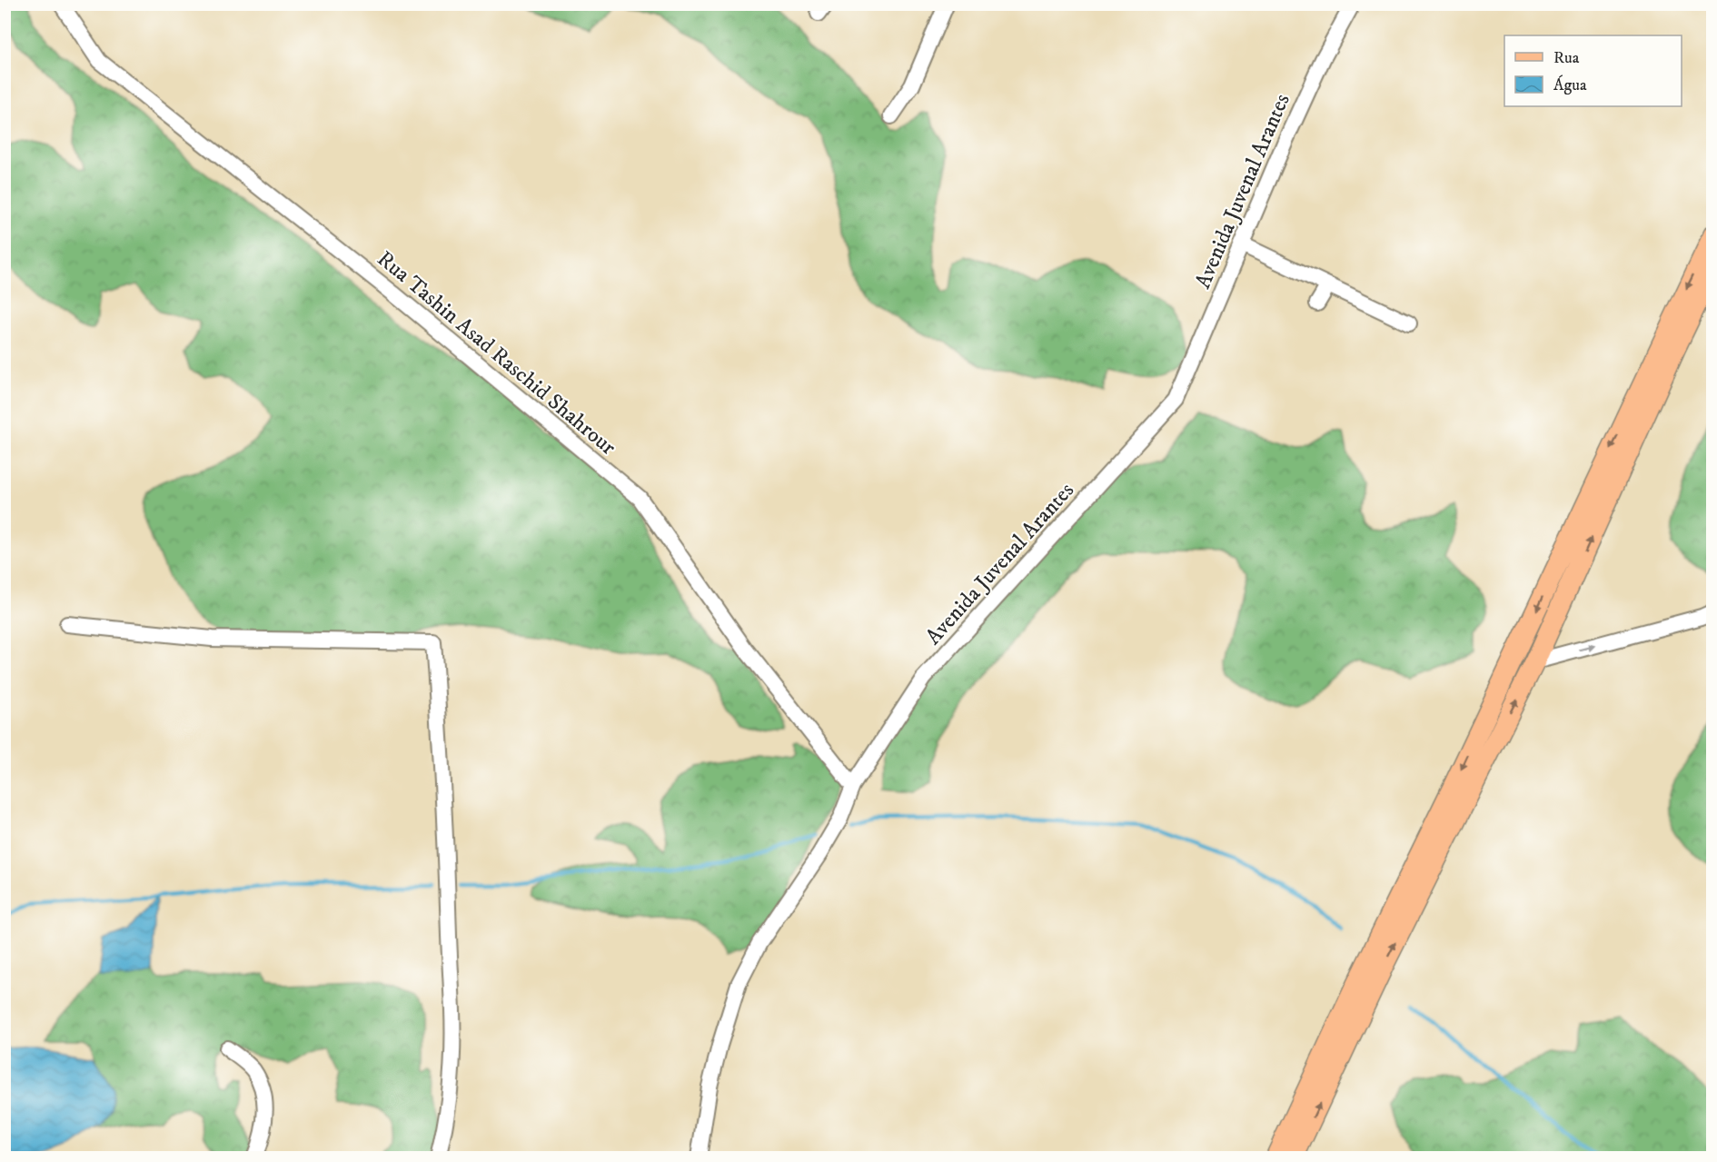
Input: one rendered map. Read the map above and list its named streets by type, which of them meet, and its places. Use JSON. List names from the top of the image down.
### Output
{
  "streets": {
    "street": ["Avenida Juvenal Arantes", "Rua Tashin Asad Raschid Shahrour"]
  },
  "crossings": [
    ["Avenida Juvenal Arantes", "Rua Tashin Asad Raschid Shahrour"]
  ],
  "legend": ["Rua", "Água"]
}
